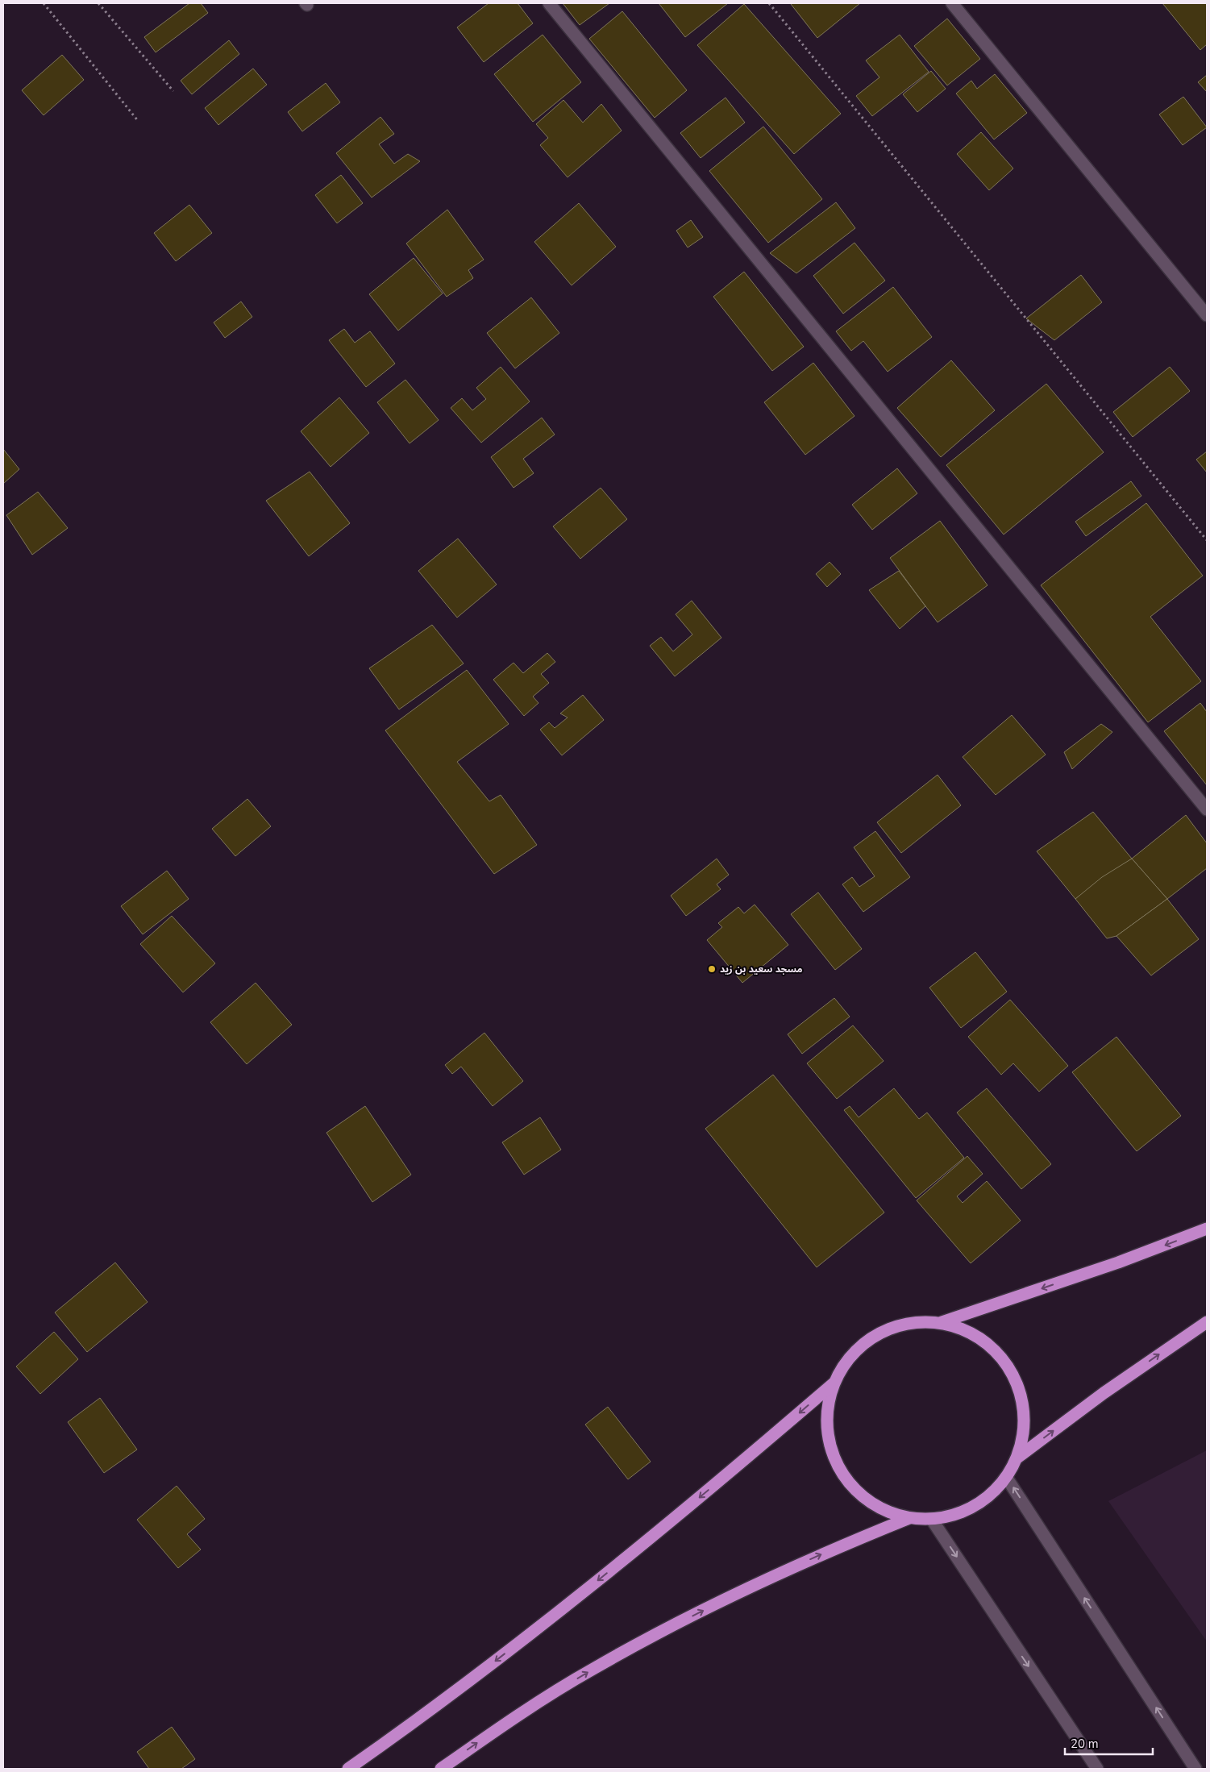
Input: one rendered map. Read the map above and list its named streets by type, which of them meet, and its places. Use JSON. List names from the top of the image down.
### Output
{
  "places": ["مسجد سعيد بن زيد"],
  "scale_bar": "20 m"
}
